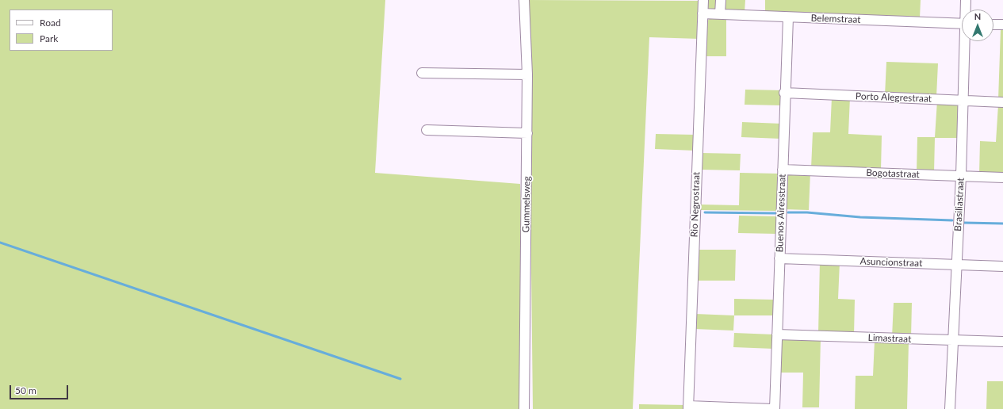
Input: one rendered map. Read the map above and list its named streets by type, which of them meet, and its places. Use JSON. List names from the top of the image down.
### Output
{
  "streets": {
    "street": [
      "Belemstraat",
      "Porto Alegrestraat",
      "Bogotastraat",
      "Gummelsweg",
      "Rio Negrostraat",
      "Brasiliastraat",
      "Buenos Airesstraat",
      "Asuncionstraat",
      "Limastraat"
    ]
  },
  "crossings": [
    ["Belemstraat", "Rio Negrostraat"],
    ["Belemstraat", "Buenos Airesstraat"],
    ["Porto Alegrestraat", "Brasiliastraat"],
    ["Porto Alegrestraat", "Buenos Airesstraat"],
    ["Bogotastraat", "Brasiliastraat"],
    ["Bogotastraat", "Buenos Airesstraat"],
    ["Brasiliastraat", "Asuncionstraat"],
    ["Brasiliastraat", "Limastraat"],
    ["Buenos Airesstraat", "Asuncionstraat"],
    ["Buenos Airesstraat", "Limastraat"]
  ],
  "legend": ["Road", "Park"],
  "scale_bar": "50 m",
  "north": "top"
}
